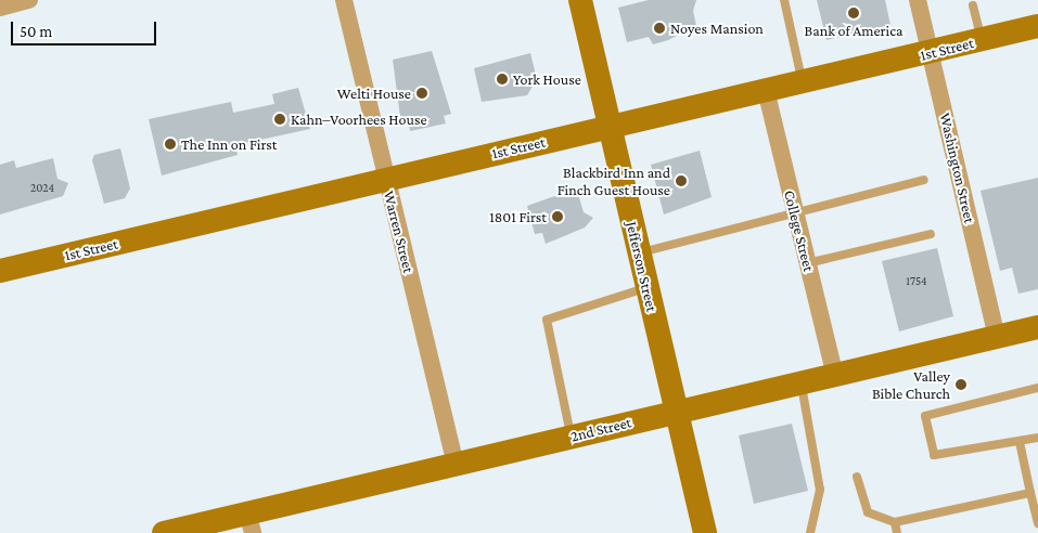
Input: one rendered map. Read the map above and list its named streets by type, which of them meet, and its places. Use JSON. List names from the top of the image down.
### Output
{
  "streets": {
    "main road": ["1st Street", "Jefferson Street", "2nd Street"],
    "street": ["Washington Street", "College Street", "Warren Street"]
  },
  "crossings": [
    ["1st Street", "Washington Street"],
    ["1st Street", "College Street"],
    ["1st Street", "Warren Street"],
    ["1st Street", "Jefferson Street"],
    ["Washington Street", "2nd Street"],
    ["College Street", "2nd Street"],
    ["Warren Street", "2nd Street"],
    ["Jefferson Street", "2nd Street"]
  ],
  "places": [
    "Bank of America",
    "Noyes Mansion",
    "York House",
    "Welti House",
    "Kahn–Voorhees House",
    "The Inn on First",
    "Blackbird Inn and Finch Guest House",
    "1801 First",
    "Valley Bible Church"
  ],
  "house_numbers": ["2024", "1754"],
  "scale_bar": "50 m"
}
